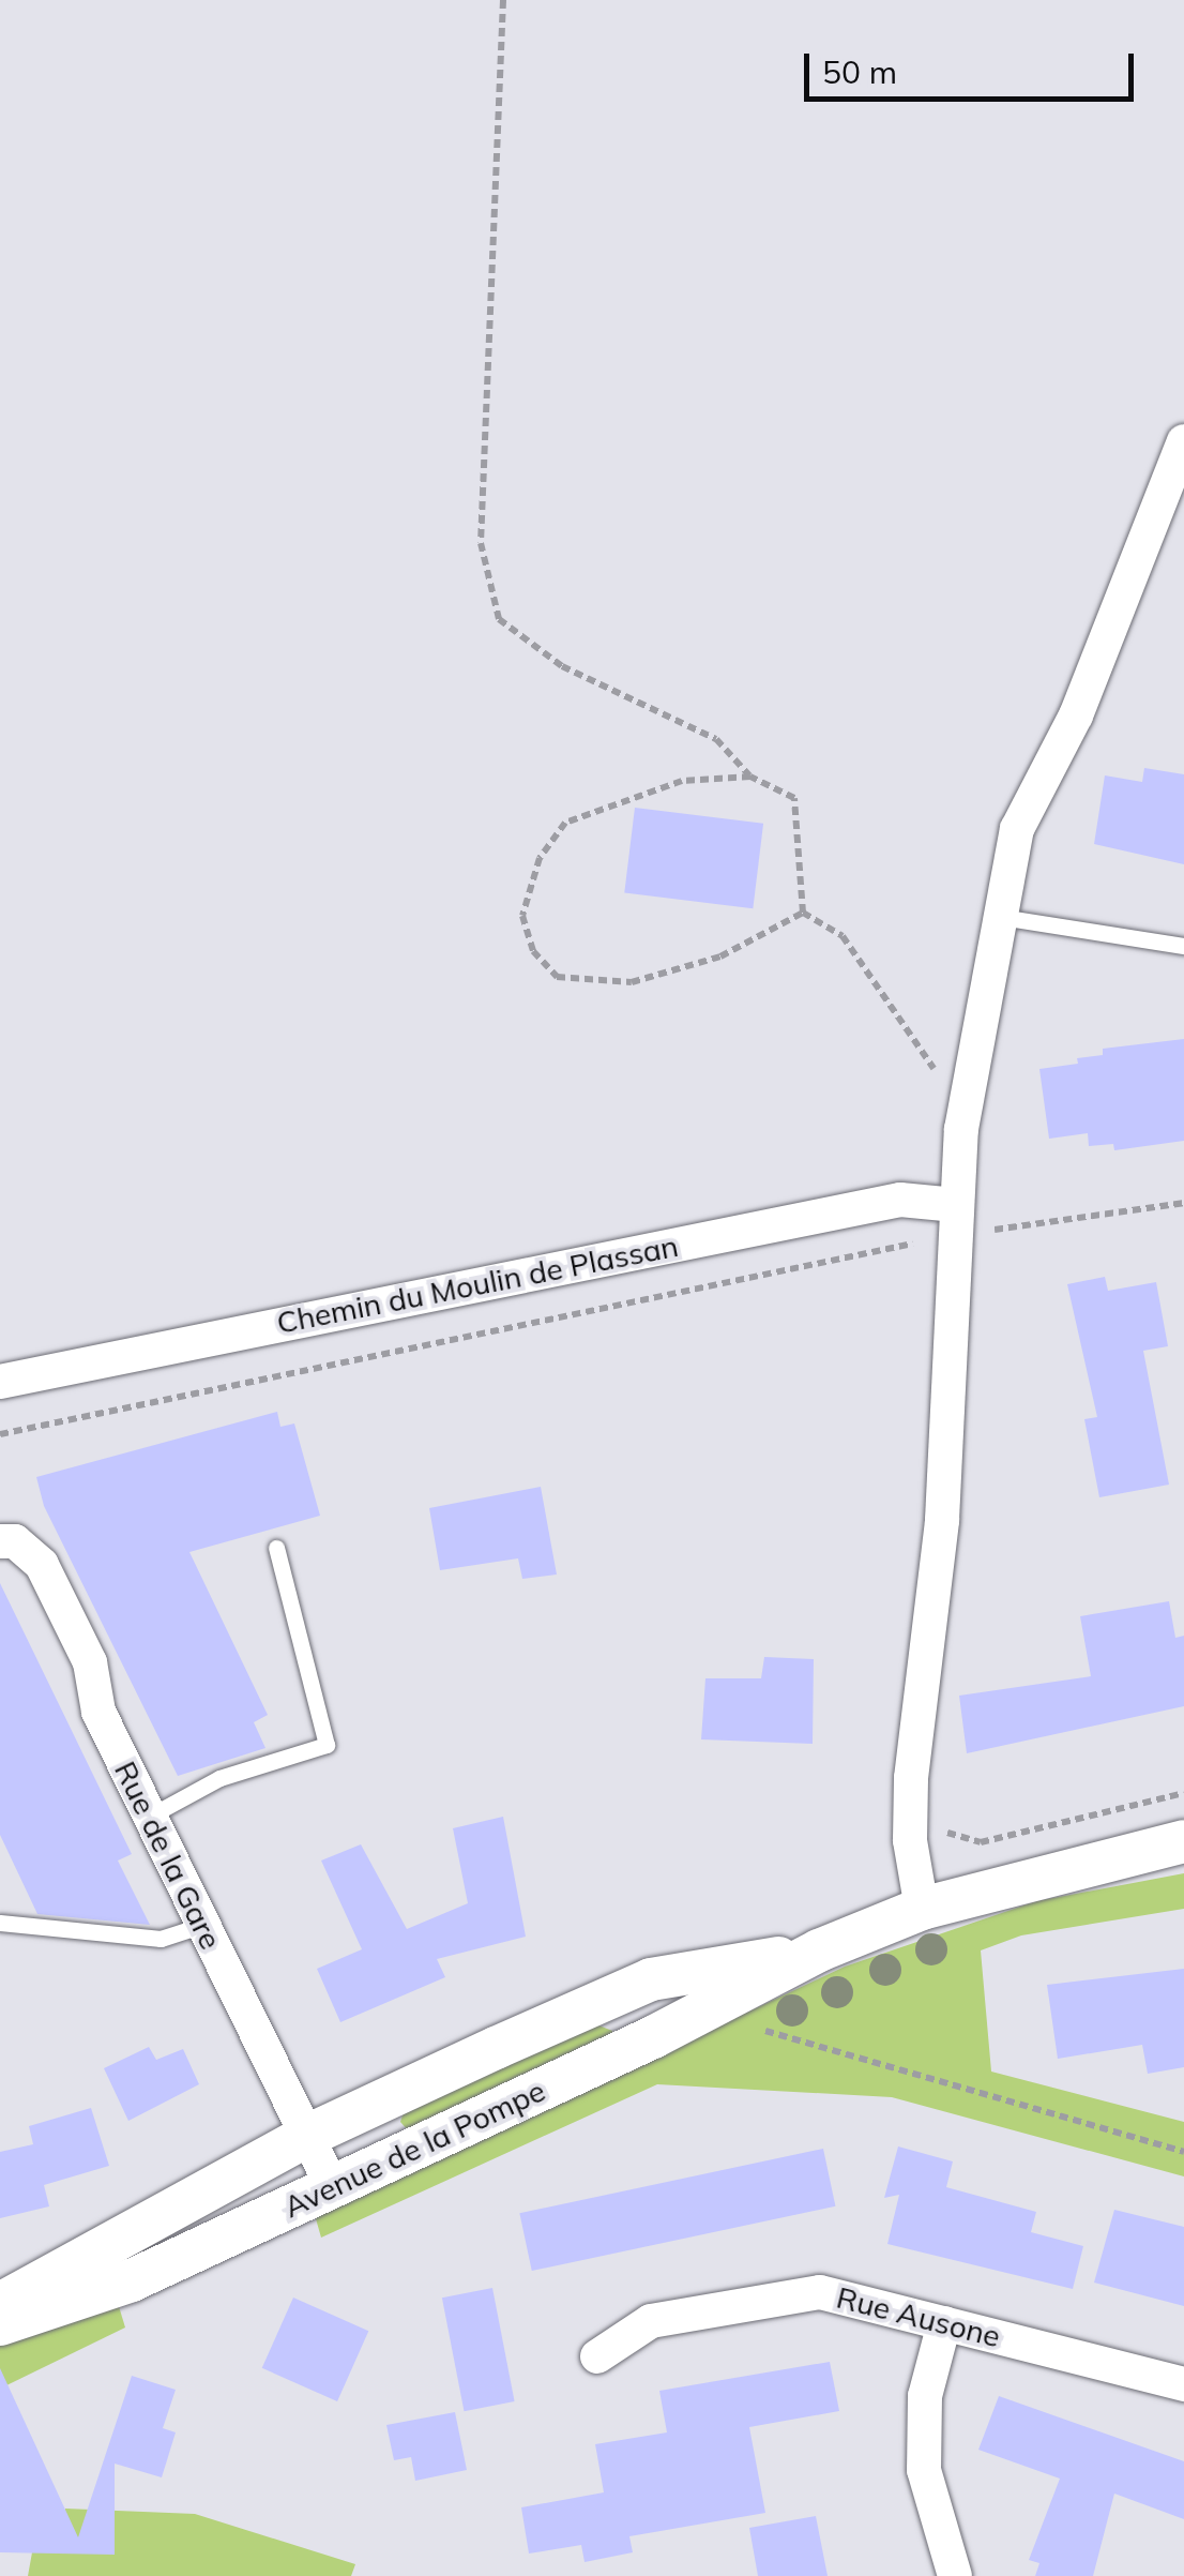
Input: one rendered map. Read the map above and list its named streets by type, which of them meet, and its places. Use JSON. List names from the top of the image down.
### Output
{
  "streets": {
    "street": [
      "Chemin du Moulin de Plassan",
      "Rue de la Gare",
      "Avenue de la Pompe",
      "Rue Ausone"
    ]
  },
  "crossings": [
    ["Rue de la Gare", "Avenue de la Pompe"]
  ],
  "scale_bar": "50 m"
}
